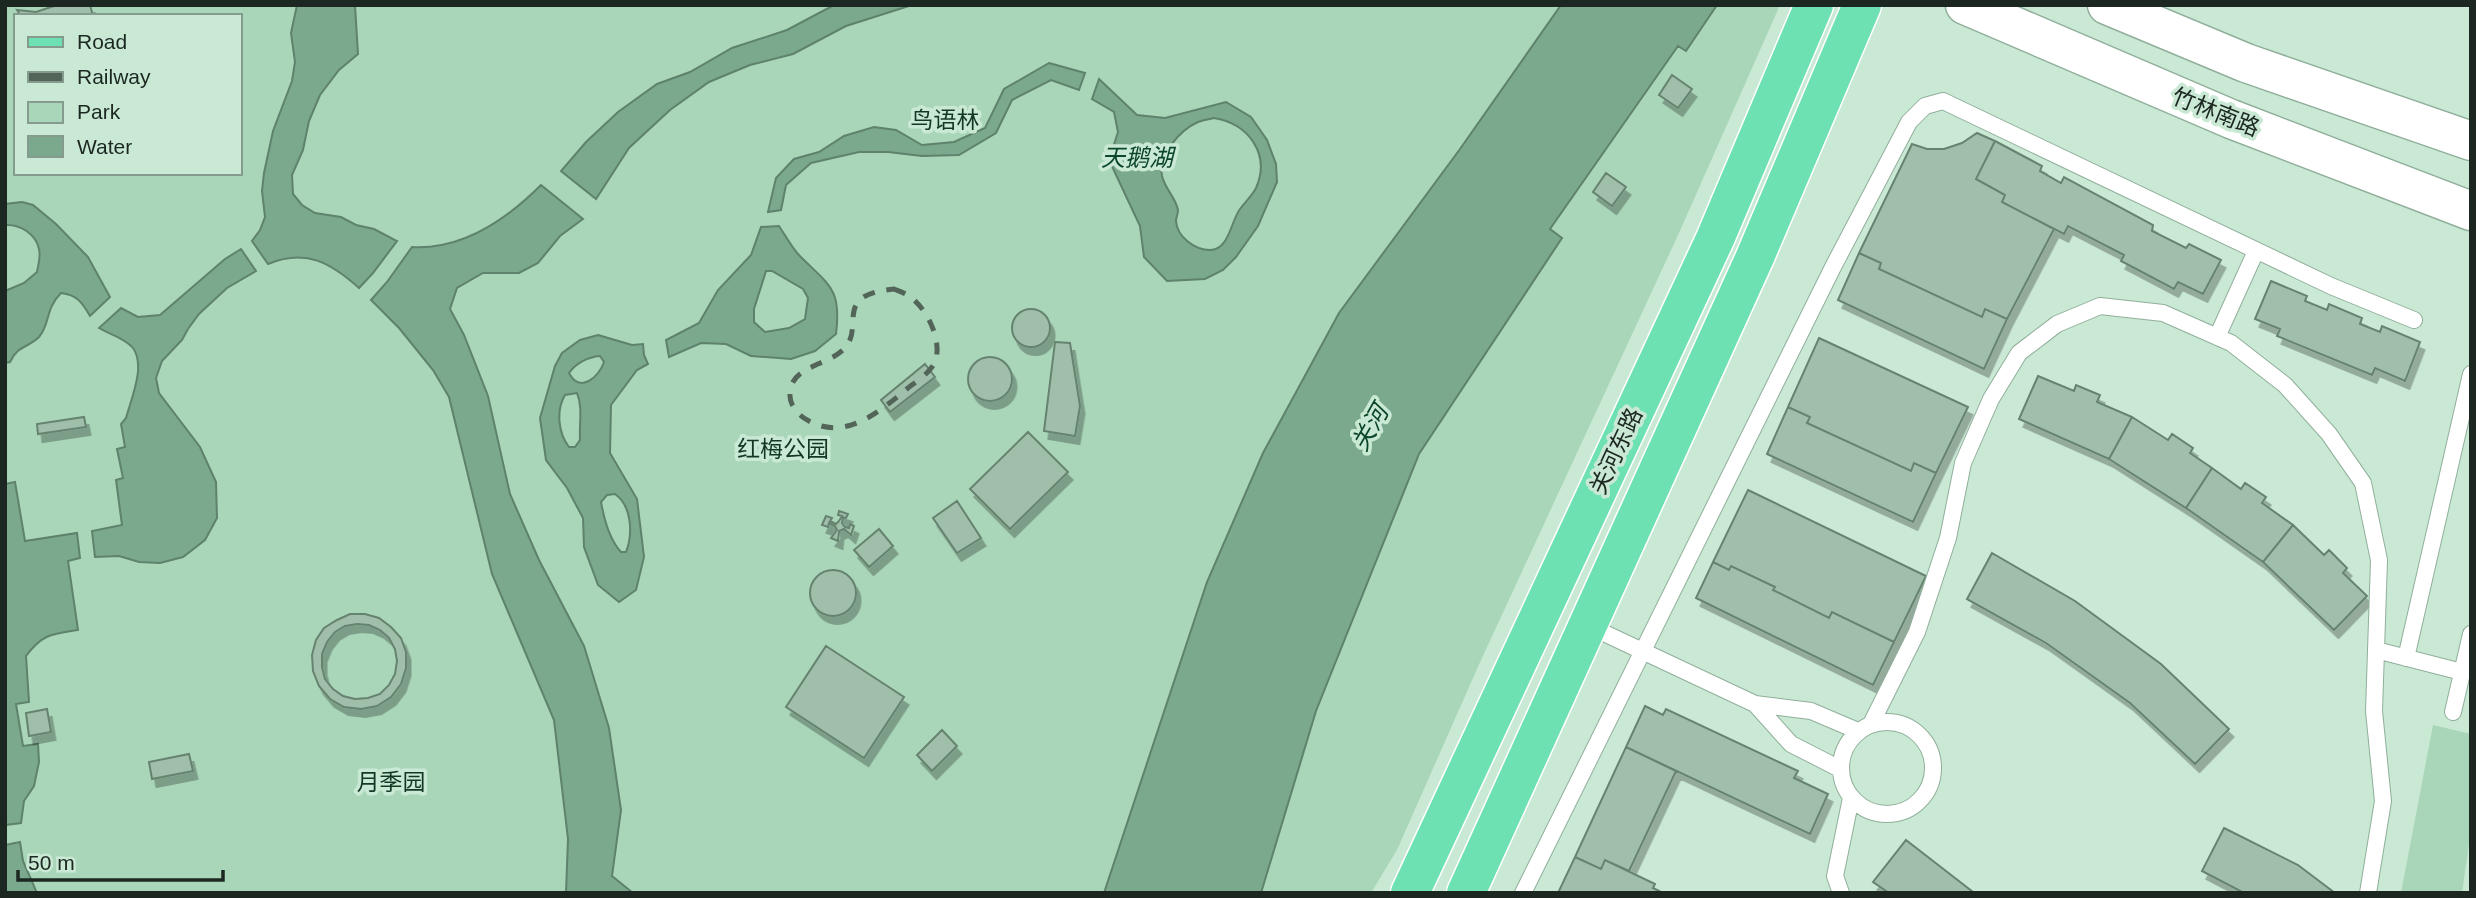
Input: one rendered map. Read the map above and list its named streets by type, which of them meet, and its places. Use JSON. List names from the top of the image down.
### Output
{
  "streets": {
    "main road": ["竹林南路", "关河东路"]
  },
  "water": ["天鹅湖", "关河"],
  "parks": ["鸟语林", "红梅公园", "月季园"],
  "legend": [
    "Road",
    "Railway",
    "Park",
    "Water"
  ],
  "scale_bar": "50 m"
}
